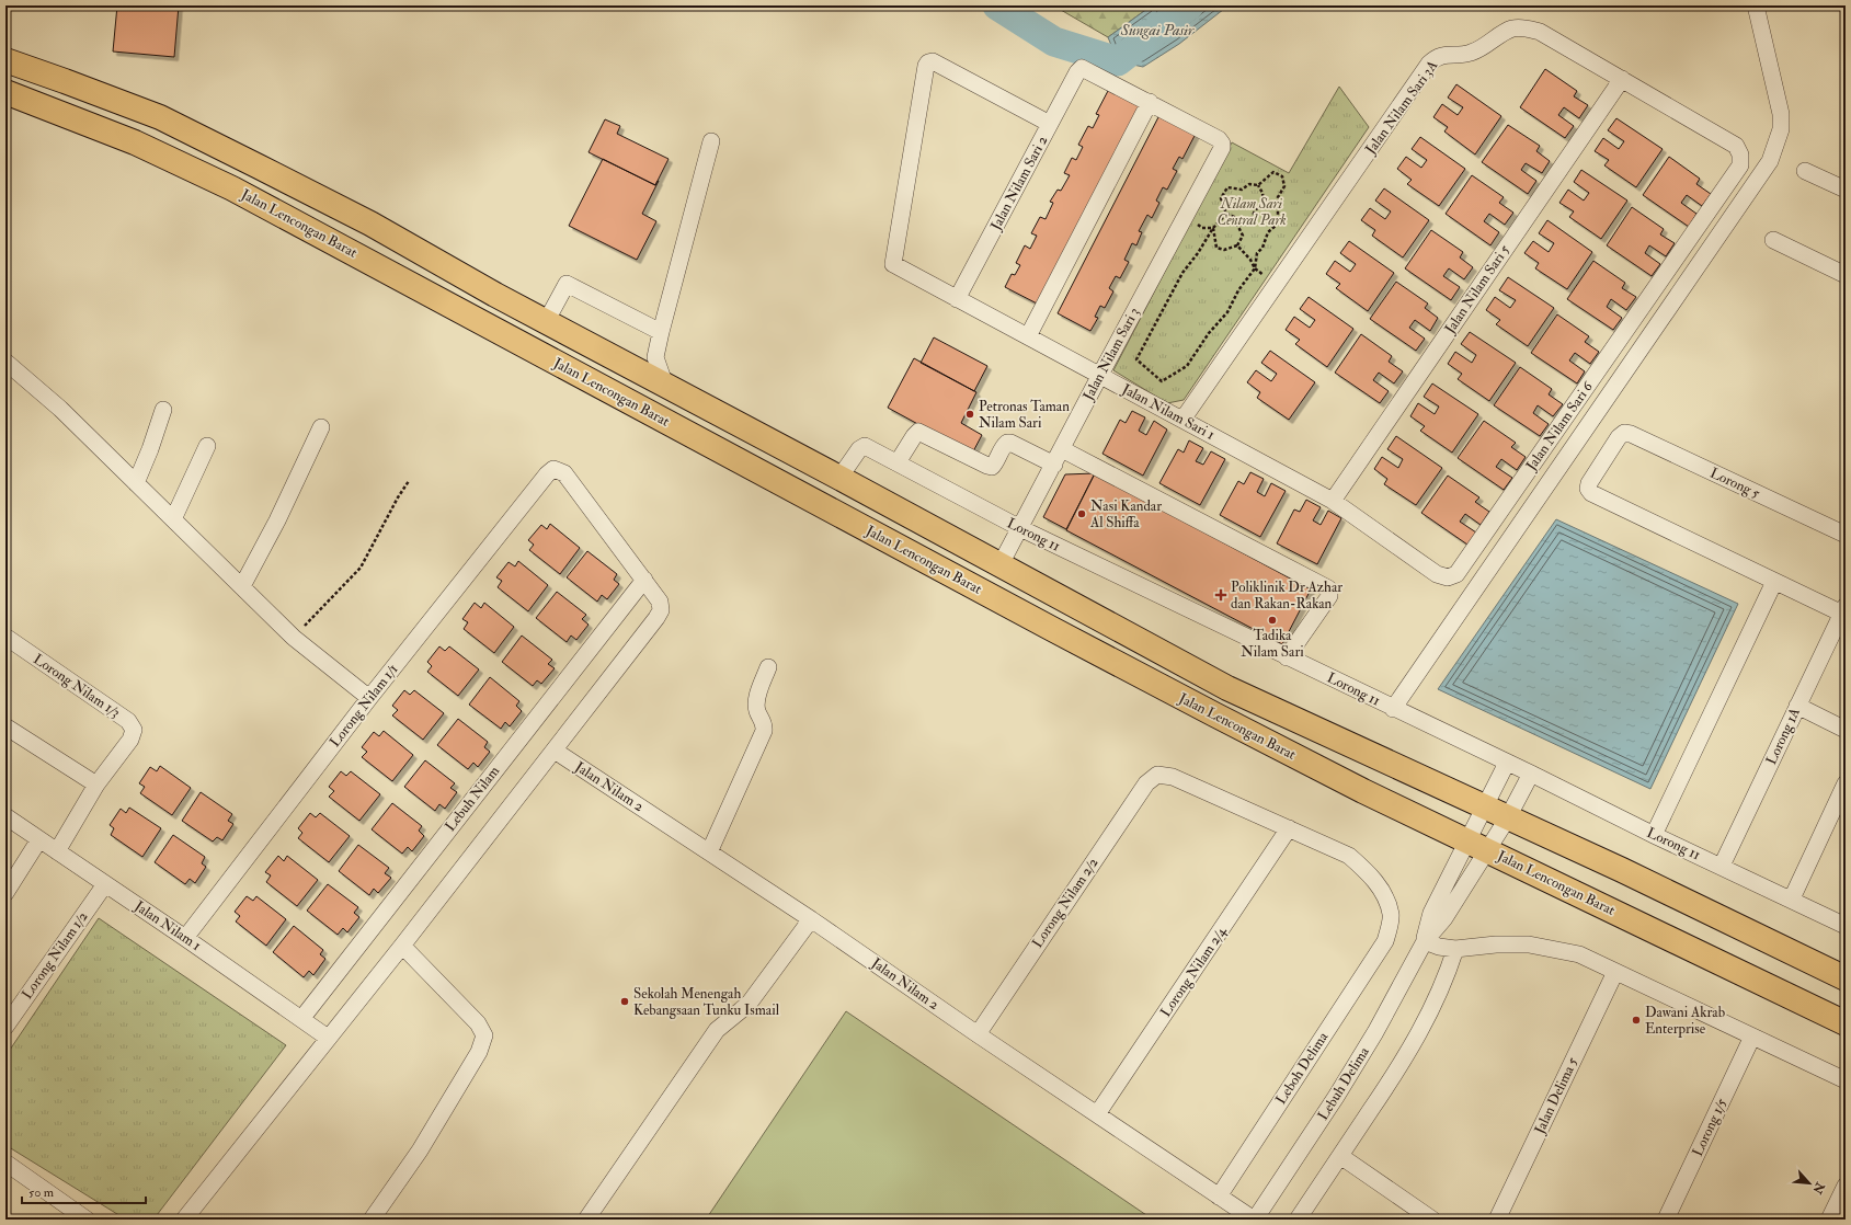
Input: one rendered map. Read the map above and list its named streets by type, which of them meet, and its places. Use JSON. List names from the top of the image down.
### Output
{
  "streets": {
    "highway": ["Jalan Lencongan Barat"],
    "street": [
      "Jalan Nilam Sari 3A",
      "Jalan Nilam Sari 2",
      "Jalan Nilam Sari 5",
      "Jalan Nilam Sari 3",
      "Jalan Nilam Sari 1",
      "Jalan Nilam Sari 6",
      "Lorong 5",
      "Lorong 11",
      "Lorong Nilam 1/3",
      "Lorong Nilam 1/1",
      "Lorong 1A",
      "Jalan Nilam 2",
      "Lebuh Nilam",
      "Lorong Nilam 2/2",
      "Jalan Nilam 1",
      "Lorong Nilam 1/2",
      "Lorong Nilam 2/4",
      "Leboh Delima",
      "Lebuh Delima",
      "Jalan Delima 5",
      "Lorong 1/5"
    ]
  },
  "crossings": [
    ["Jalan Nilam Sari 3A", "Jalan Nilam Sari 5"],
    ["Jalan Nilam Sari 3A", "Jalan Nilam Sari 1"],
    ["Jalan Nilam Sari 3A", "Jalan Nilam Sari 6"],
    ["Jalan Nilam Sari 2", "Jalan Nilam Sari 3"],
    ["Jalan Nilam Sari 2", "Jalan Nilam Sari 1"],
    ["Jalan Lencongan Barat", "Lebuh Delima"],
    ["Jalan Nilam Sari 5", "Jalan Nilam Sari 1"],
    ["Jalan Nilam Sari 5", "Jalan Nilam Sari 6"],
    ["Jalan Nilam Sari 3", "Jalan Nilam Sari 1"],
    ["Jalan Nilam Sari 3", "Lorong 11"],
    ["Jalan Nilam Sari 1", "Jalan Nilam Sari 6"],
    ["Lorong 11", "Lorong 1A"],
    ["Lorong Nilam 1/3", "Jalan Nilam 1"],
    ["Lorong Nilam 1/1", "Lebuh Nilam"],
    ["Lorong Nilam 1/1", "Jalan Nilam 1"],
    ["Jalan Nilam 2", "Lorong Nilam 2/2"],
    ["Jalan Nilam 2", "Lorong Nilam 2/4"],
    ["Jalan Nilam 2", "Leboh Delima"],
    ["Jalan Nilam 2", "Lebuh Delima"],
    ["Lebuh Nilam", "Jalan Nilam 1"],
    ["Lorong Nilam 2/2", "Lorong Nilam 2/4"],
    ["Lorong Nilam 2/2", "Leboh Delima"],
    ["Jalan Nilam 1", "Lorong Nilam 1/2"],
    ["Lorong Nilam 2/4", "Leboh Delima"]
  ],
  "water": ["Sungai Pasir"],
  "parks": ["Nilam Sari Central Park"],
  "places": {
    "other": [
      "Petronas Taman Nilam Sari",
      "Nasi Kandar Al Shiffa",
      "Tadika Nilam Sari",
      "Sekolah Menengah Kebangsaan Tunku Ismail",
      "Dawani Akrab Enterprise"
    ],
    "health": ["Poliklinik Dr Azhar dan Rakan-Rakan"]
  },
  "scale_bar": "50 m",
  "north": "bottom right"
}
